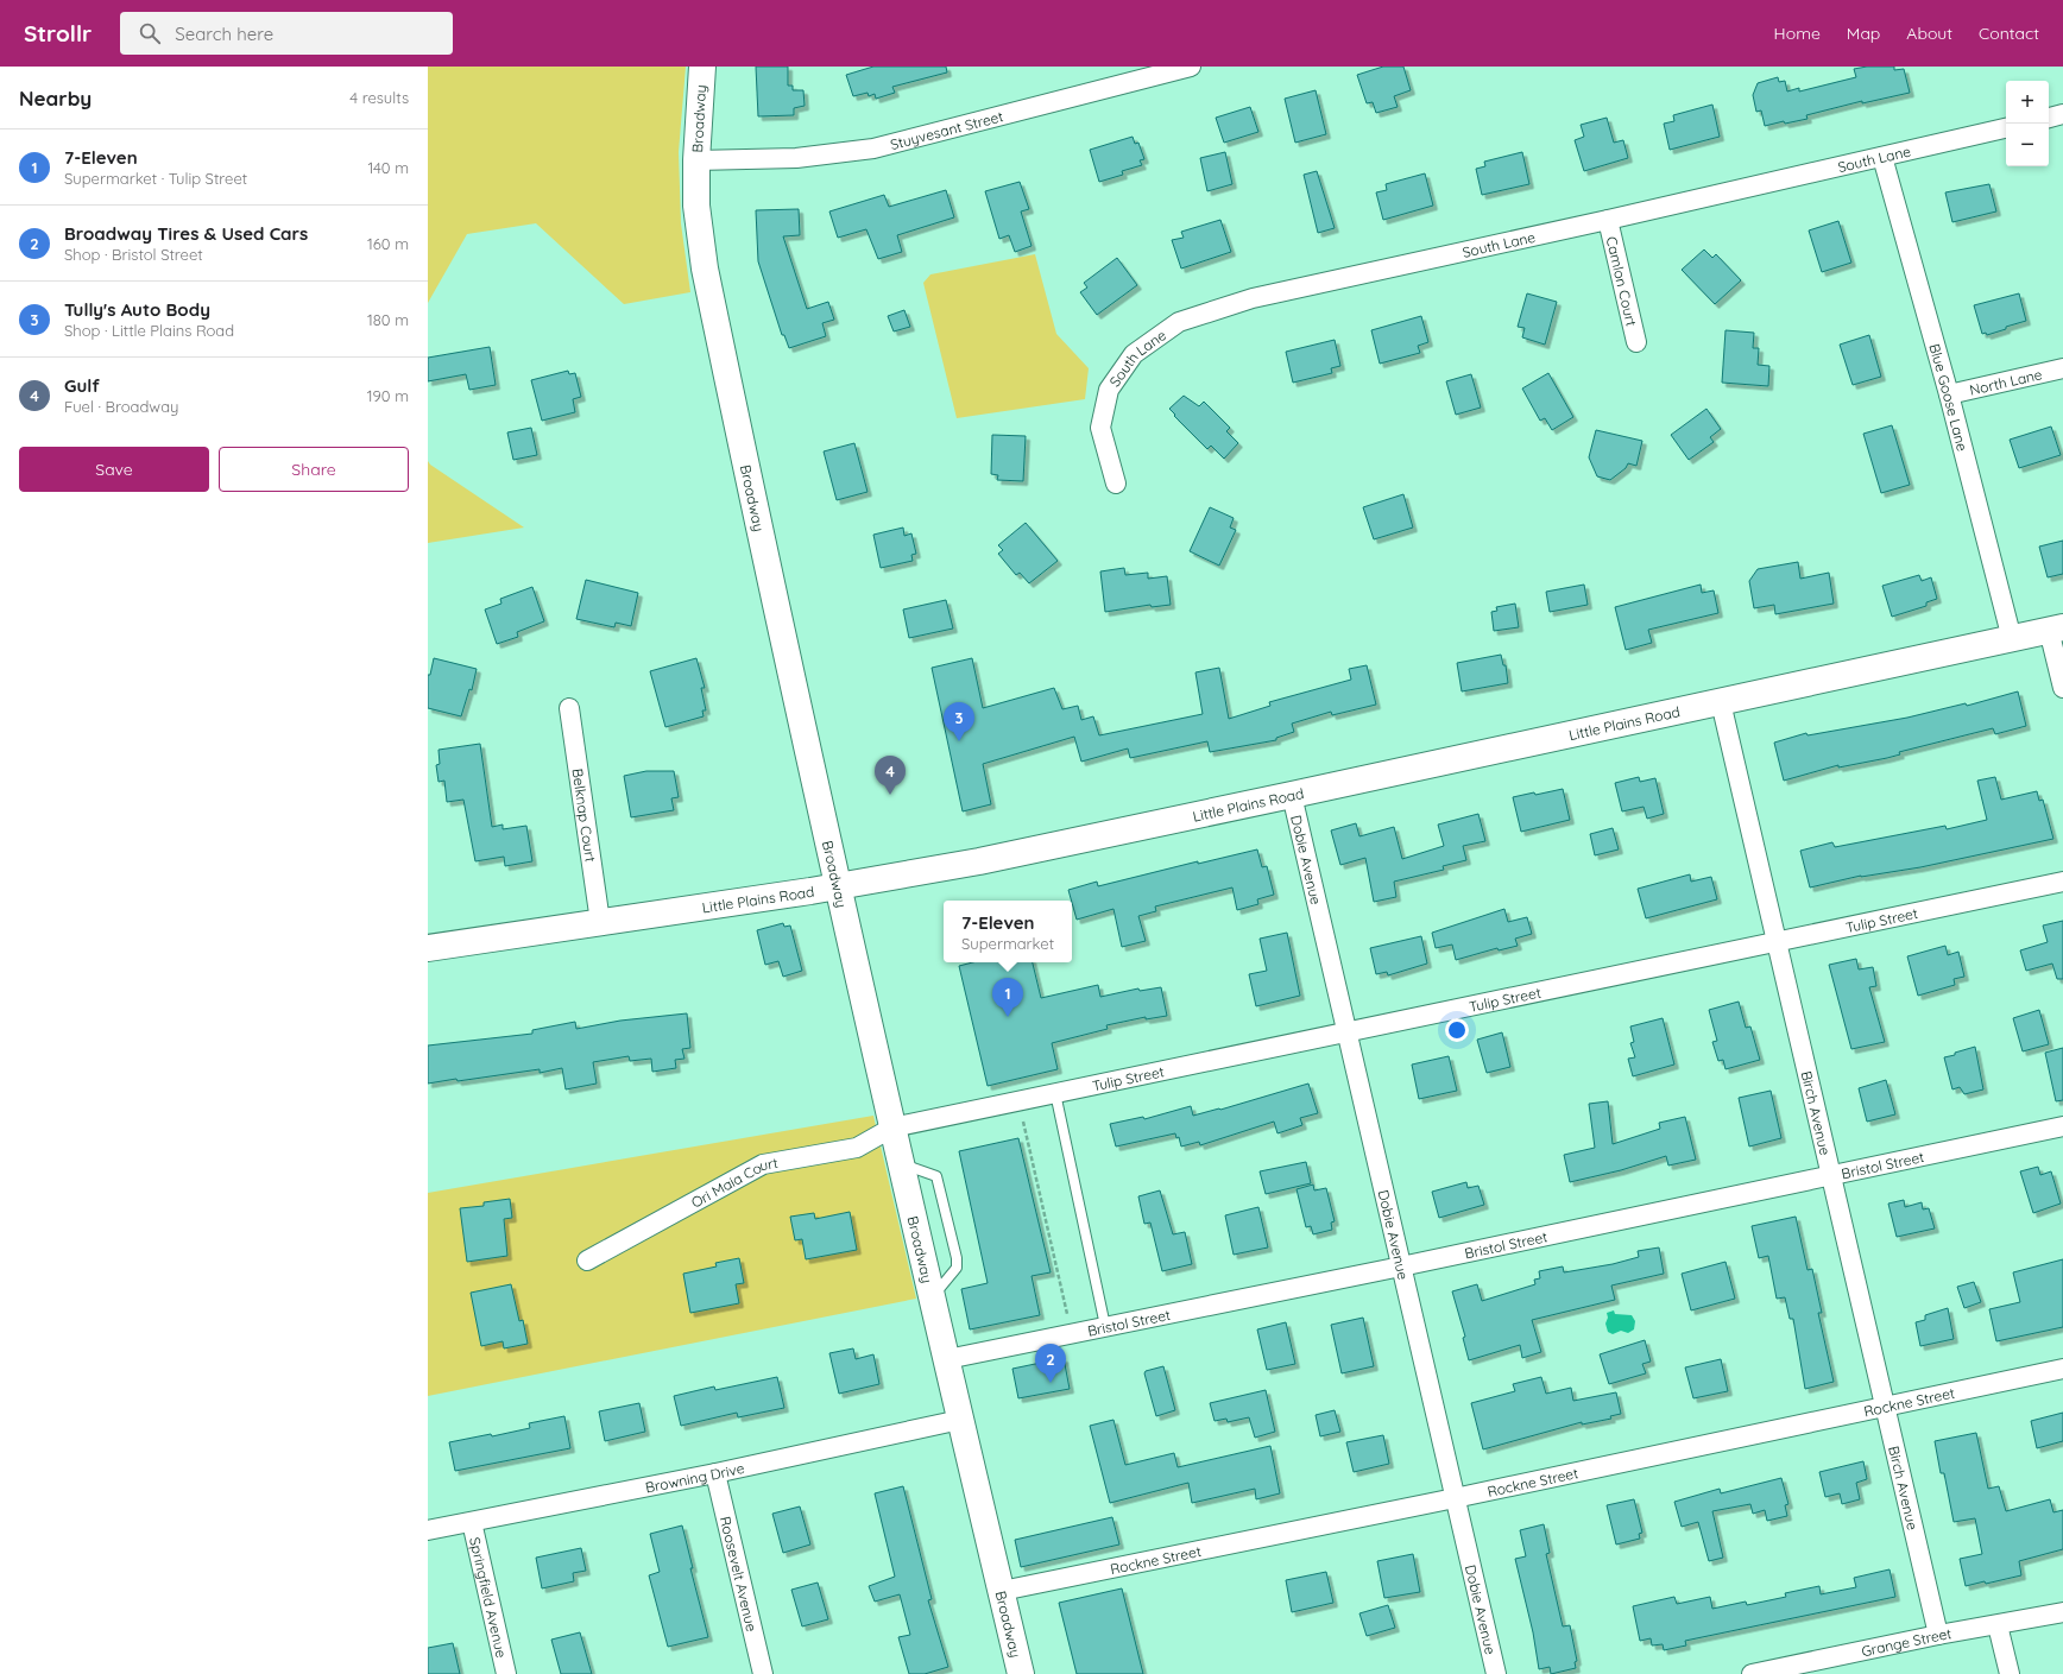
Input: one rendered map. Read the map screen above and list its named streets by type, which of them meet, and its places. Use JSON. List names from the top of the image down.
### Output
{
  "streets": {
    "main road": ["Broadway", "Little Plains Road"],
    "street": [
      "Stuyvesant Street",
      "South Lane",
      "Camlon Court",
      "North Lane",
      "Blue Goose Lane",
      "Belknap Court",
      "Dobie Avenue",
      "Tulip Street",
      "Birch Avenue",
      "Bristol Street",
      "Ori Maia Court",
      "Rockne Street",
      "Browning Drive",
      "Roosevelt Avenue",
      "Springfield Avenue",
      "Grange Street"
    ]
  },
  "crossings": [
    ["Broadway", "Stuyvesant Street"],
    ["Broadway", "Little Plains Road"],
    ["Broadway", "Tulip Street"],
    ["Broadway", "Bristol Street"],
    ["Broadway", "Ori Maia Court"],
    ["Broadway", "Rockne Street"],
    ["Broadway", "Browning Drive"],
    ["South Lane", "Camlon Court"],
    ["South Lane", "Blue Goose Lane"],
    ["North Lane", "Blue Goose Lane"],
    ["Blue Goose Lane", "Little Plains Road"],
    ["Little Plains Road", "Belknap Court"],
    ["Little Plains Road", "Dobie Avenue"],
    ["Little Plains Road", "Birch Avenue"],
    ["Dobie Avenue", "Tulip Street"],
    ["Dobie Avenue", "Bristol Street"],
    ["Dobie Avenue", "Rockne Street"],
    ["Tulip Street", "Birch Avenue"],
    ["Tulip Street", "Ori Maia Court"],
    ["Birch Avenue", "Bristol Street"],
    ["Birch Avenue", "Rockne Street"],
    ["Birch Avenue", "Grange Street"],
    ["Browning Drive", "Roosevelt Avenue"],
    ["Browning Drive", "Springfield Avenue"]
  ],
  "page": {
    "header": "Strollr",
    "search": "Search here",
    "nav": [
      "Home",
      "Map",
      "About",
      "Contact"
    ],
    "heading": ["Nearby", "4 results"],
    "map_buttons": ["+", "−"],
    "list": [
      {
        "mark": "1",
        "name": "7-Eleven",
        "note": "Supermarket · Tulip Street",
        "value": "140 m"
      },
      {
        "mark": "2",
        "name": "Broadway Tires & Used Cars",
        "note": "Shop · Bristol Street",
        "value": "160 m"
      },
      {
        "mark": "3",
        "name": "Tully's Auto Body",
        "note": "Shop · Little Plains Road",
        "value": "180 m"
      },
      {
        "mark": "4",
        "name": "Gulf",
        "note": "Fuel · Broadway",
        "value": "190 m"
      }
    ],
    "buttons": ["Save", "Share"],
    "pins": [
      "3",
      "4",
      "1",
      "2"
    ],
    "popup": ["7-Eleven", "Supermarket"]
  }
}
